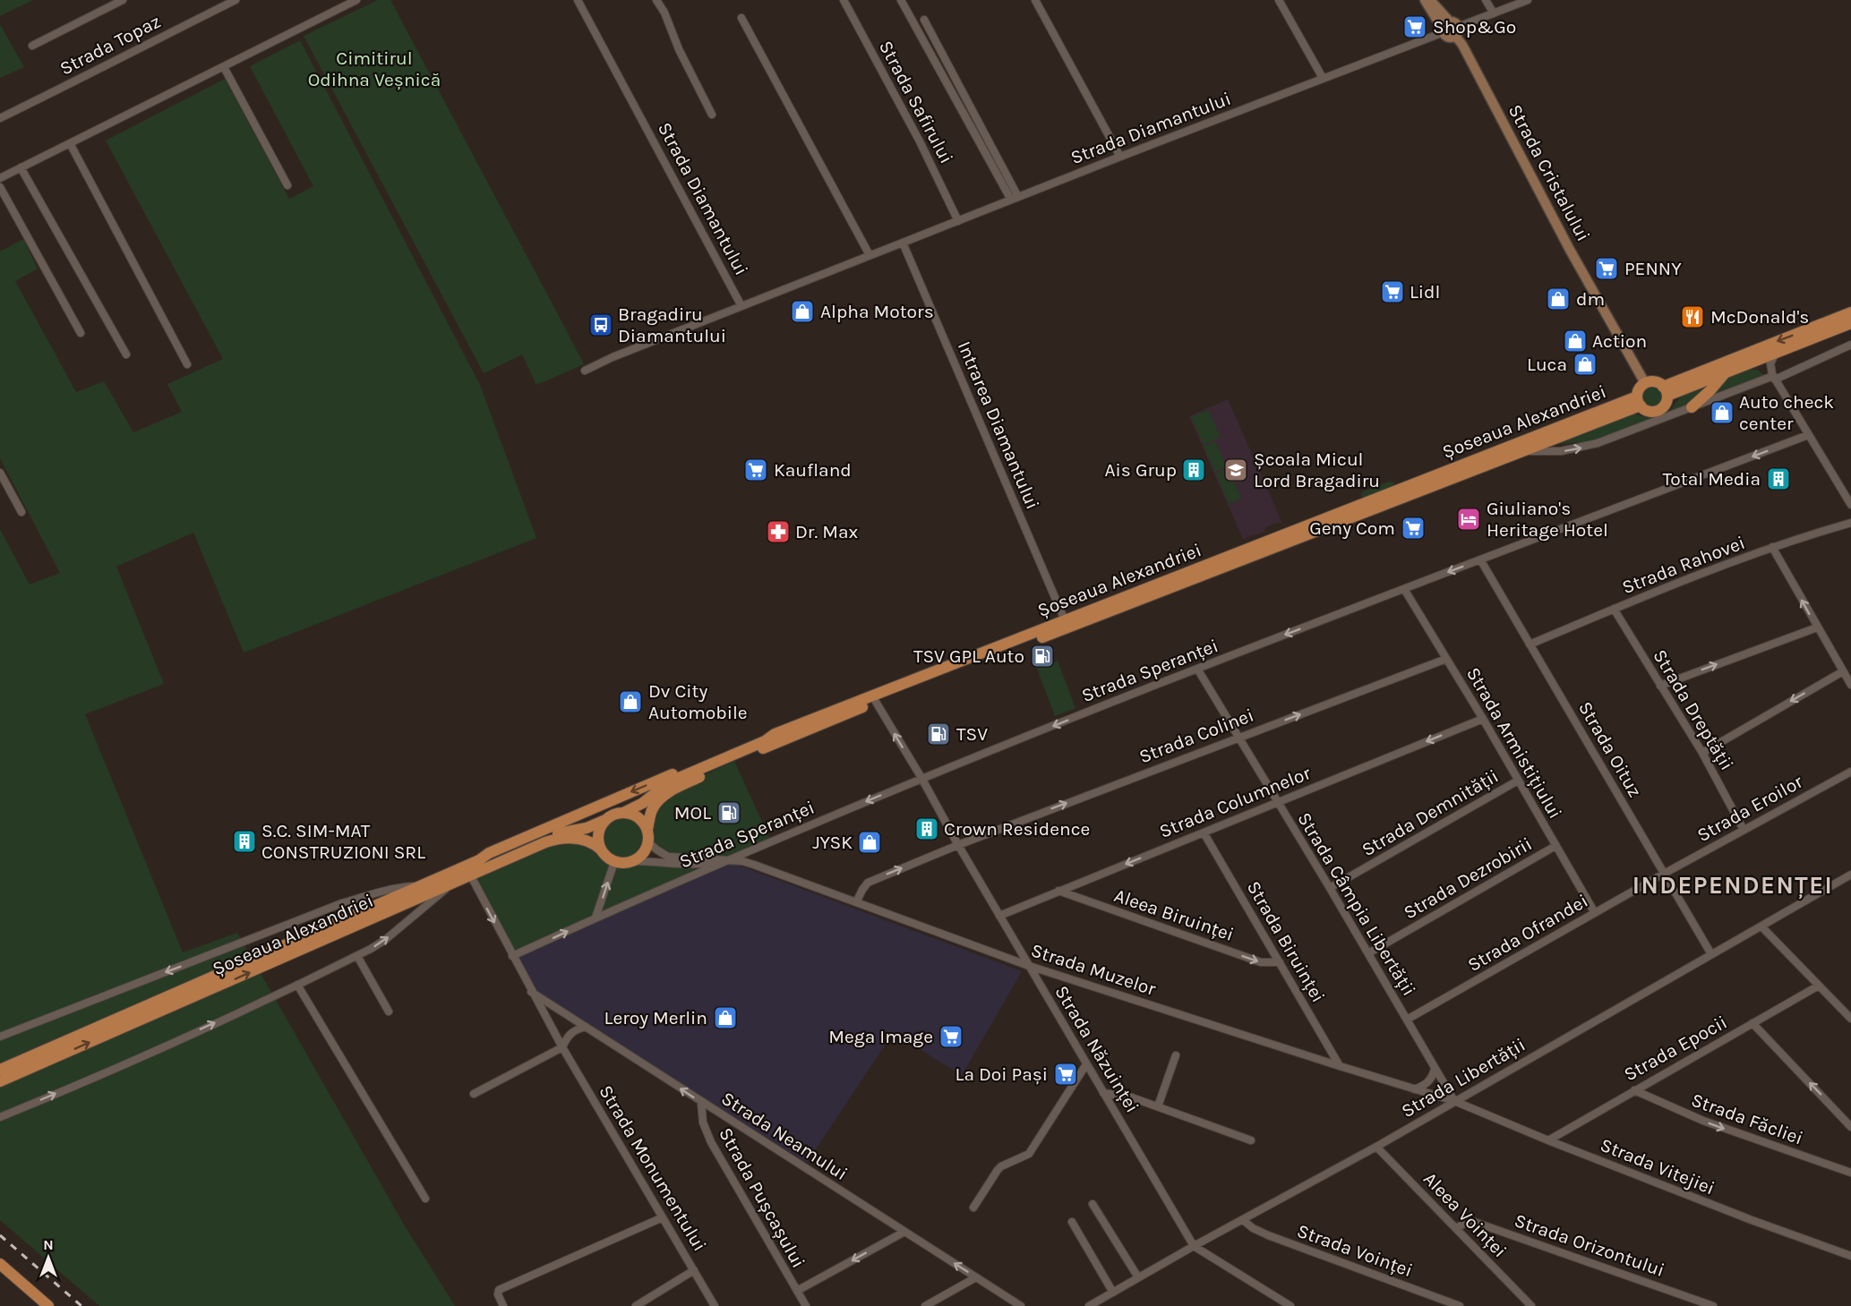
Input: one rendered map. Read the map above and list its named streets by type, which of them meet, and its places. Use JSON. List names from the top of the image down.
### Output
{
  "streets": {
    "main road": ["Șoseaua Alexandriei"],
    "street": [
      "Strada Topaz",
      "Strada Safirului",
      "Strada Diamantului",
      "Strada Cristalului",
      "Intrarea Diamantului",
      "Strada Rahovei",
      "Strada Speranței",
      "Strada Dreptății",
      "Strada Colinei",
      "Strada Armistițiului",
      "Strada Oituz",
      "Strada Columnelor",
      "Strada Eroilor",
      "Strada Demnității",
      "Strada Dezrobirii",
      "Strada Câmpia Libertății",
      "Aleea Biruinței",
      "Strada Ofrandei",
      "Strada Biruinței",
      "Strada Muzelor",
      "Strada Epocii",
      "Strada Năzuinței",
      "Strada Libertății",
      "Strada Făcliei",
      "Strada Neamului",
      "Strada Vitejiei",
      "Strada Monumentului",
      "Strada Pușcașului",
      "Aleea Voinței",
      "Strada Orizontului",
      "Strada Voinței"
    ]
  },
  "crossings": [
    ["Strada Safirului", "Strada Diamantului"],
    ["Strada Diamantului", "Strada Cristalului"],
    ["Strada Diamantului", "Intrarea Diamantului"],
    ["Strada Cristalului", "Șoseaua Alexandriei"],
    ["Șoseaua Alexandriei", "Intrarea Diamantului"],
    ["Șoseaua Alexandriei", "Strada Năzuinței"],
    ["Șoseaua Alexandriei", "Strada Monumentului"],
    ["Strada Rahovei", "Strada Dreptății"],
    ["Strada Rahovei", "Strada Oituz"],
    ["Strada Speranței", "Strada Armistițiului"],
    ["Strada Speranței", "Strada Oituz"],
    ["Strada Speranței", "Strada Câmpia Libertății"],
    ["Strada Speranței", "Strada Muzelor"],
    ["Strada Speranței", "Strada Năzuinței"],
    ["Strada Speranței", "Strada Monumentului"],
    ["Strada Dreptății", "Strada Eroilor"],
    ["Strada Colinei", "Strada Armistițiului"],
    ["Strada Colinei", "Strada Câmpia Libertății"],
    ["Strada Colinei", "Strada Muzelor"],
    ["Strada Colinei", "Strada Năzuinței"],
    ["Strada Armistițiului", "Strada Columnelor"],
    ["Strada Armistițiului", "Strada Demnității"],
    ["Strada Armistițiului", "Strada Dezrobirii"],
    ["Strada Armistițiului", "Strada Ofrandei"],
    ["Strada Oituz", "Strada Eroilor"],
    ["Strada Oituz", "Strada Ofrandei"],
    ["Strada Oituz", "Strada Libertății"],
    ["Strada Columnelor", "Strada Câmpia Libertății"],
    ["Strada Columnelor", "Aleea Biruinței"],
    ["Strada Columnelor", "Strada Biruinței"],
    ["Strada Columnelor", "Strada Năzuinței"],
    ["Strada Eroilor", "Strada Ofrandei"],
    ["Strada Demnității", "Strada Câmpia Libertății"],
    ["Strada Dezrobirii", "Strada Câmpia Libertății"],
    ["Strada Câmpia Libertății", "Strada Ofrandei"],
    ["Strada Câmpia Libertății", "Strada Muzelor"],
    ["Strada Câmpia Libertății", "Strada Libertății"],
    ["Strada Câmpia Libertății", "Strada Vitejiei"],
    ["Aleea Biruinței", "Strada Biruinței"],
    ["Strada Biruinței", "Strada Muzelor"],
    ["Strada Muzelor", "Strada Năzuinței"],
    ["Strada Muzelor", "Strada Libertății"],
    ["Strada Muzelor", "Strada Vitejiei"],
    ["Strada Epocii", "Strada Făcliei"],
    ["Strada Epocii", "Strada Vitejiei"],
    ["Strada Năzuinței", "Strada Libertății"],
    ["Strada Libertății", "Strada Vitejiei"],
    ["Strada Libertății", "Aleea Voinței"],
    ["Strada Libertății", "Strada Voinței"],
    ["Strada Neamului", "Strada Monumentului"],
    ["Strada Neamului", "Strada Pușcașului"],
    ["Aleea Voinței", "Strada Orizontului"]
  ],
  "one_way": [
    "Strada Speranței",
    "Strada Colinei",
    "Strada Columnelor",
    "Aleea Biruinței",
    "Strada Făcliei",
    "Strada Neamului"
  ],
  "districts": ["INDEPENDENȚEI"],
  "parks": ["Cimitirul Odihna Veșnică"],
  "places": {
    "supermarket": [
      "Shop&Go",
      "PENNY",
      "Lidl",
      "Kaufland",
      "Geny Com",
      "Mega Image",
      "La Doi Pași"
    ],
    "shop": [
      "dm",
      "Alpha Motors",
      "Action",
      "Luca",
      "Auto check center",
      "Dv City Automobile",
      "JYSK",
      "Leroy Merlin"
    ],
    "restaurant": ["McDonald's"],
    "bus stop": ["Bragadiru Diamantului"],
    "building": [
      "Ais Grup",
      "Total Media",
      "Crown Residence",
      "S.C. SIM-MAT CONSTRUZIONI SRL"
    ],
    "school or university": ["Școala Micul Lord Bragadiru"],
    "hotel": ["Giuliano's Heritage Hotel"],
    "pharmacy": ["Dr. Max"],
    "fuel station": ["TSV GPL Auto", "TSV", "MOL"]
  },
  "north": "top"
}
